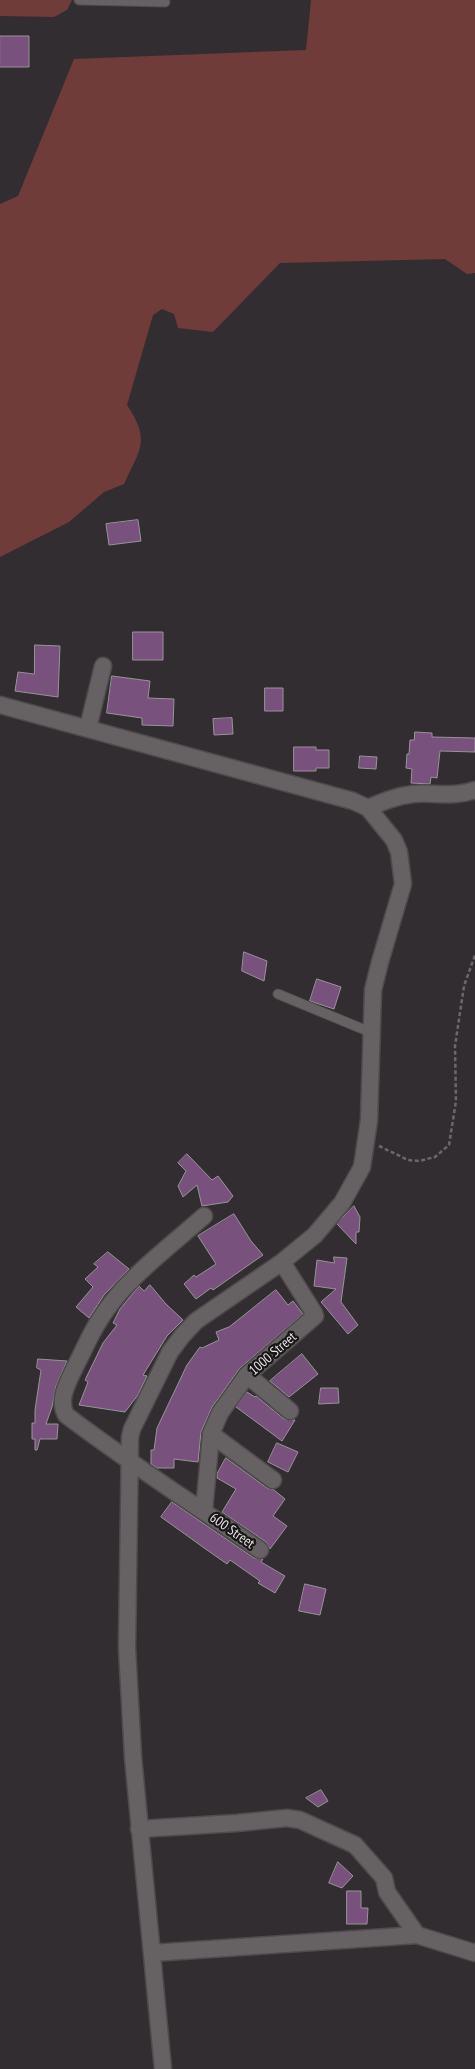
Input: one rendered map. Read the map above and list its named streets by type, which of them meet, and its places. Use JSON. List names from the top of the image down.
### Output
{
  "streets": {
    "street": ["1000 Street", "600 Street"]
  },
  "crossings": [
    ["1000 Street", "600 Street"]
  ]
}
